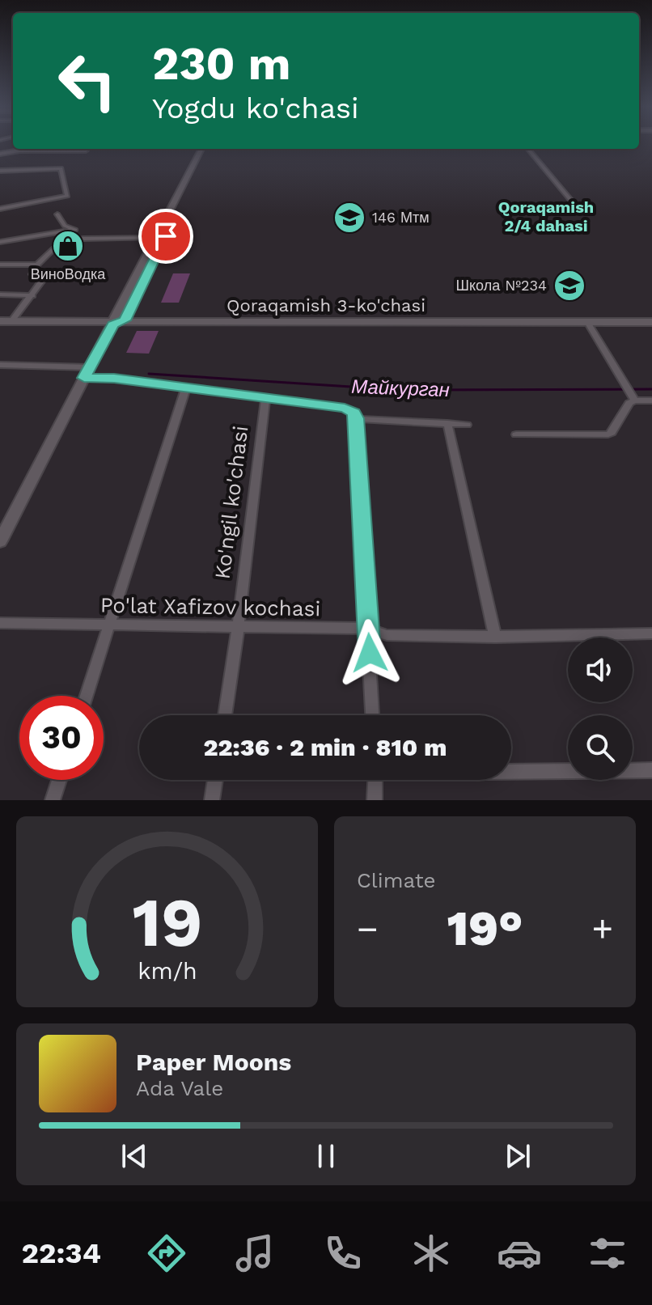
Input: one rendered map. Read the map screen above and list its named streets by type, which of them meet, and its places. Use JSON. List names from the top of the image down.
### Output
{
  "streets": {
    "main road": ["Qoraqamish 3-ko'chasi"],
    "street": ["Ko'ngil ko'chasi", "Po'lat Xafizov kochasi"]
  },
  "crossings": [
    ["Ko'ngil ko'chasi", "Po'lat Xafizov kochasi"]
  ],
  "districts": ["Qoraqamish 2/4 dahasi"],
  "water": ["Майкурган"],
  "places": {
    "school or university": ["146 Мтм", "Школа №234"],
    "shop": ["ВиноВодка"]
  },
  "page": {
    "turn": ["230 m", "Yogdu ko'chasi"],
    "limit": "30",
    "trip": "22:36 · 2 min · 810 m",
    "tile": "Climate",
    "heat": ["−", "19°", "+"],
    "song": ["Paper Moons", "Ada Vale"],
    "tabs": "22:34",
    "gauge": ["19", "km/h"]
  }
}
